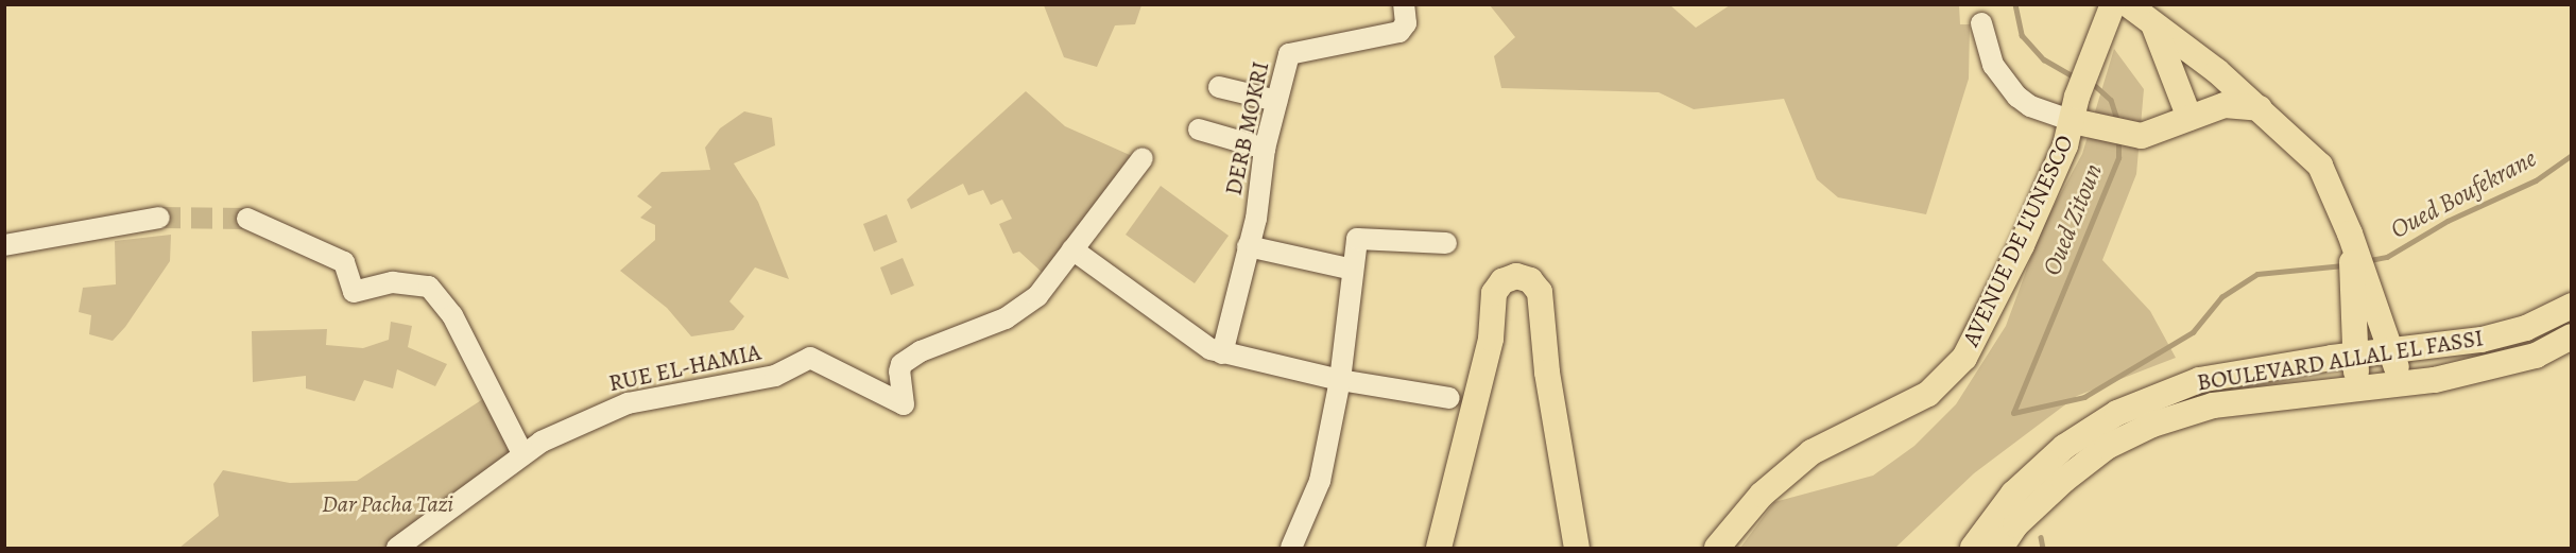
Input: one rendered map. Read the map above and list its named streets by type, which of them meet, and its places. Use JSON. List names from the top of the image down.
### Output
{
  "streets": {
    "main road": ["AVENUE DE L'UNESCO", "BOULEVARD ALLAL EL FASSI"],
    "street": ["DERB MOKRI", "RUE EL-HAMIA"]
  },
  "water": ["Oued Boufekrane", "Oued Zitoun"],
  "parks": ["Dar Pacha Tazi"]
}
